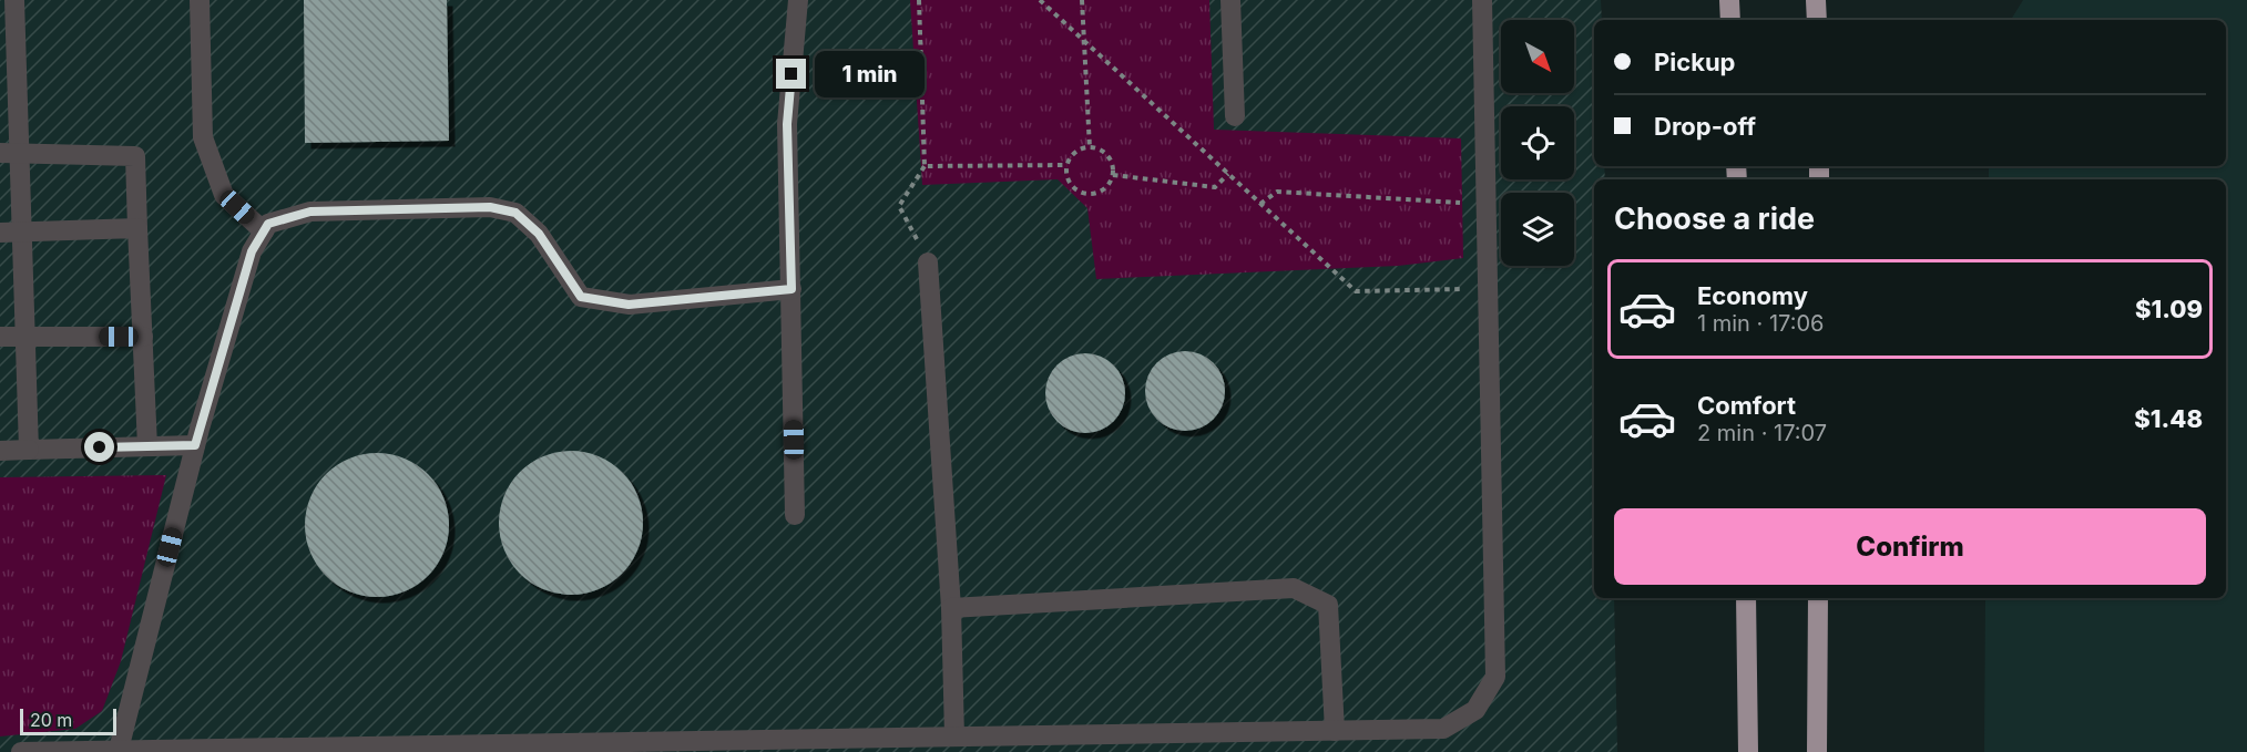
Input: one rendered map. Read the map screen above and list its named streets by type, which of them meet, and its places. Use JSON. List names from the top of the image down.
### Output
{
  "scale_bar": "20 m",
  "north": "bottom right",
  "page": {
    "banner": ["Pickup", "Drop-off"],
    "bubble": "1 min",
    "heading": "Choose a ride",
    "list": [
      {
        "name": "Economy",
        "note": "1 min · 17:06",
        "value": "$1.09"
      },
      {
        "name": "Comfort",
        "note": "2 min · 17:07",
        "value": "$1.48"
      }
    ],
    "buttons": "Confirm",
    "scale": "20 m"
  }
}
